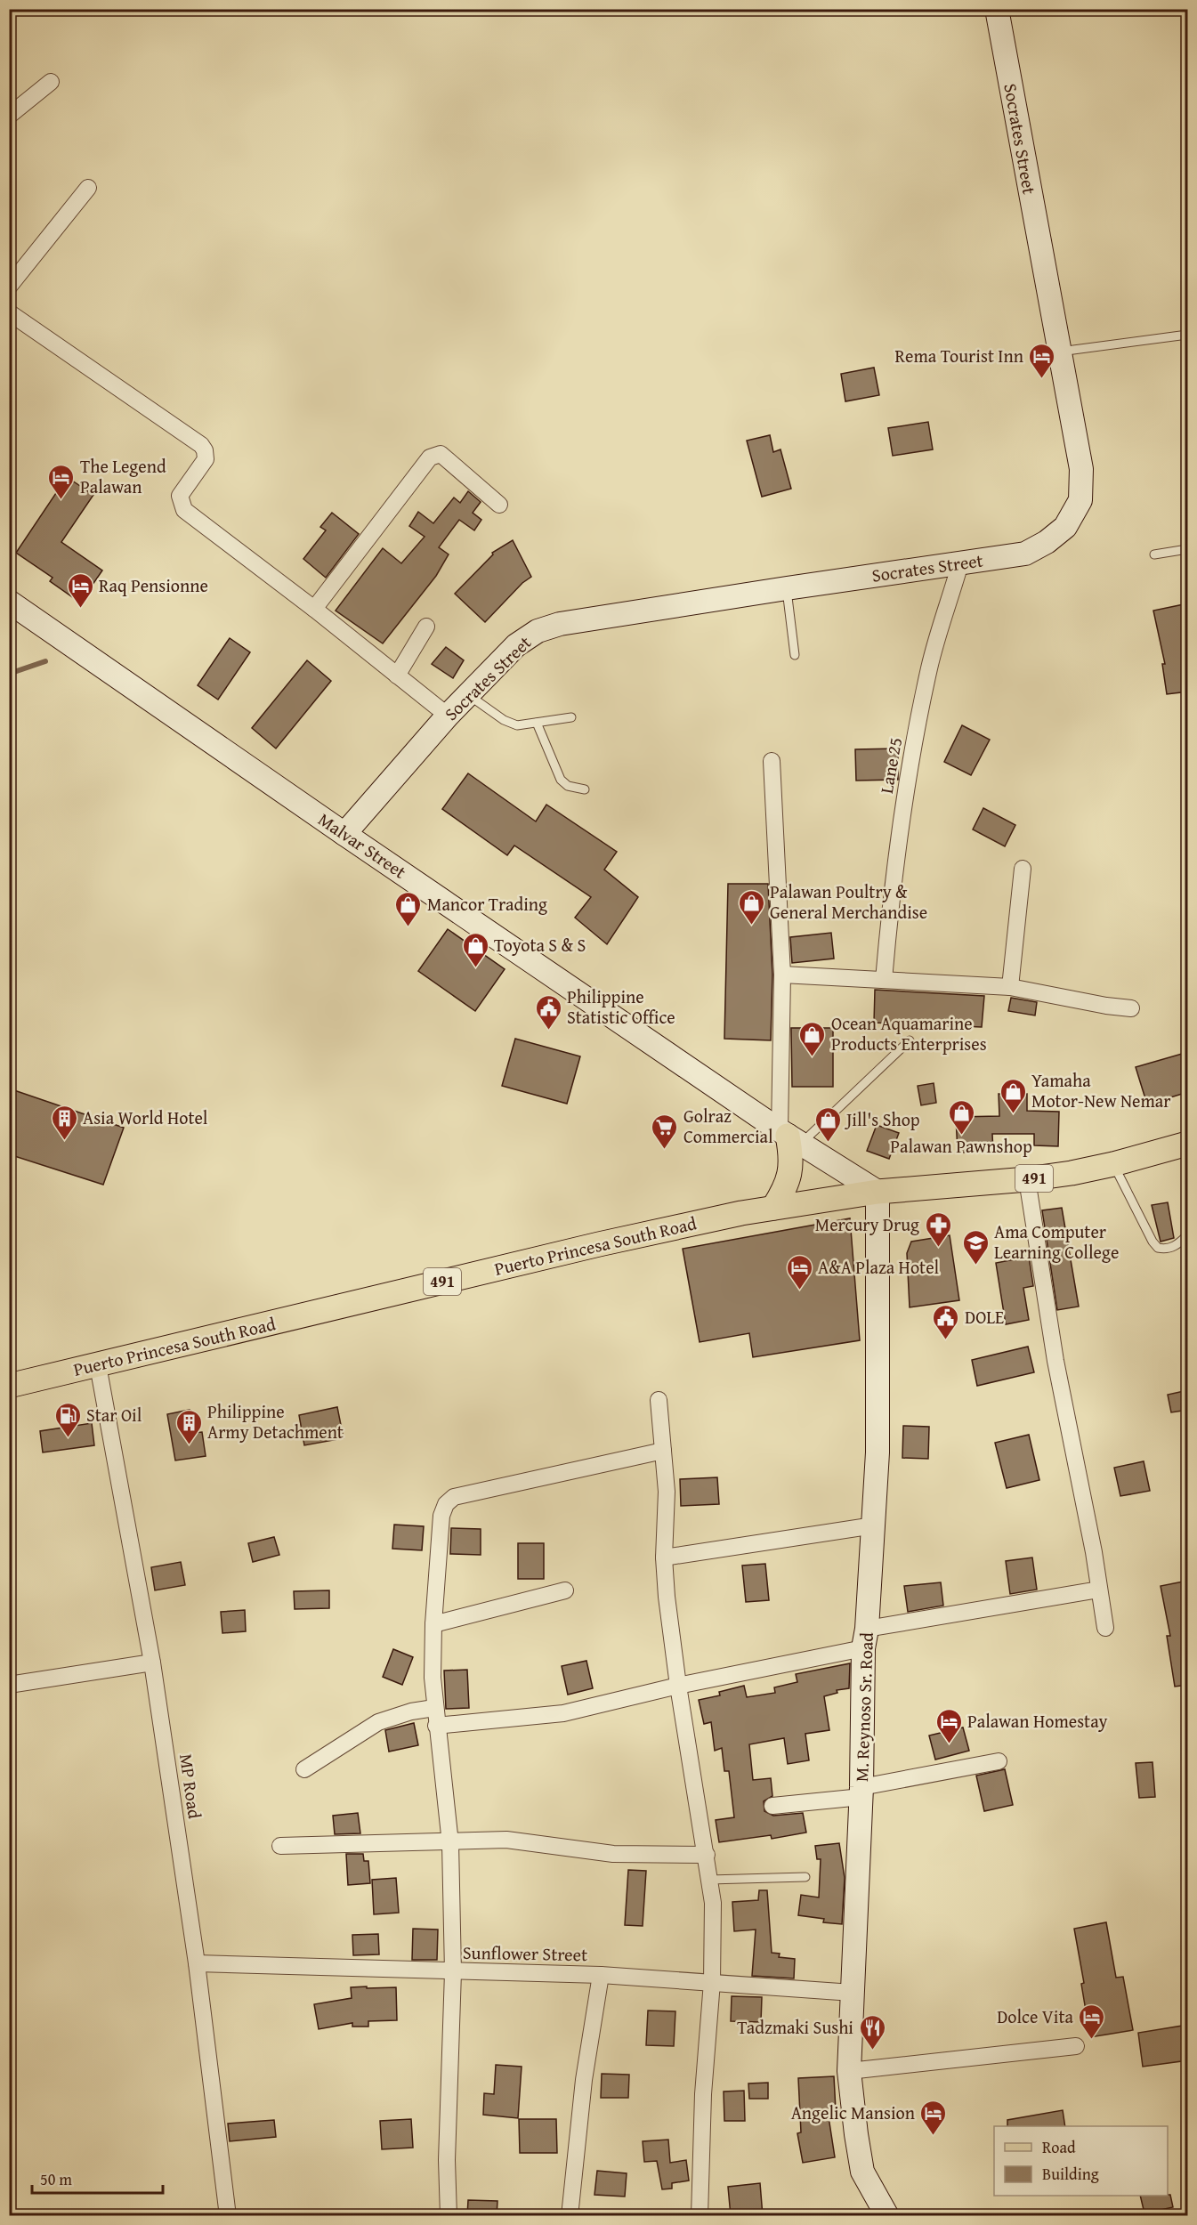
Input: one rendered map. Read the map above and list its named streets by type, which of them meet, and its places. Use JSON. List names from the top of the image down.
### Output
{
  "streets": {
    "main road": ["491", "Puerto Princesa South Road"],
    "street": [
      "Socrates Street",
      "Lane 25",
      "Malvar Street",
      "M. Reynoso Sr. Road",
      "MP Road",
      "Sunflower Street"
    ]
  },
  "crossings": [
    ["Socrates Street", "Lane 25"],
    ["Socrates Street", "Malvar Street"],
    ["Malvar Street", "Puerto Princesa South Road"],
    ["Malvar Street", "M. Reynoso Sr. Road"],
    ["Puerto Princesa South Road", "M. Reynoso Sr. Road"],
    ["Puerto Princesa South Road", "MP Road"],
    ["M. Reynoso Sr. Road", "Sunflower Street"],
    ["MP Road", "Sunflower Street"]
  ],
  "places": {
    "hotel": [
      "Rema Tourist Inn",
      "The Legend Palawan",
      "Raq Pensionne",
      "A&A Plaza Hotel",
      "Palawan Homestay",
      "Dolce Vita",
      "Angelic Mansion"
    ],
    "shop": [
      "Palawan Poultry & General Merchandise",
      "Mancor Trading",
      "Toyota S & S",
      "Ocean Aquamarine Products Enterprises",
      "Yamaha Motor-New Nemar",
      "Palawan Pawnshop",
      "Jill's Shop"
    ],
    "public building": ["Philippine Statistic Office", "DOLE"],
    "building": ["Asia World Hotel", "Philippine Army Detachment"],
    "supermarket": ["Golraz Commercial"],
    "pharmacy": ["Mercury Drug"],
    "school or university": ["Ama Computer Learning College"],
    "fuel station": ["Star Oil"],
    "restaurant": ["Tadzmaki Sushi"]
  },
  "legend": ["Road", "Building"],
  "scale_bar": "50 m"
}
